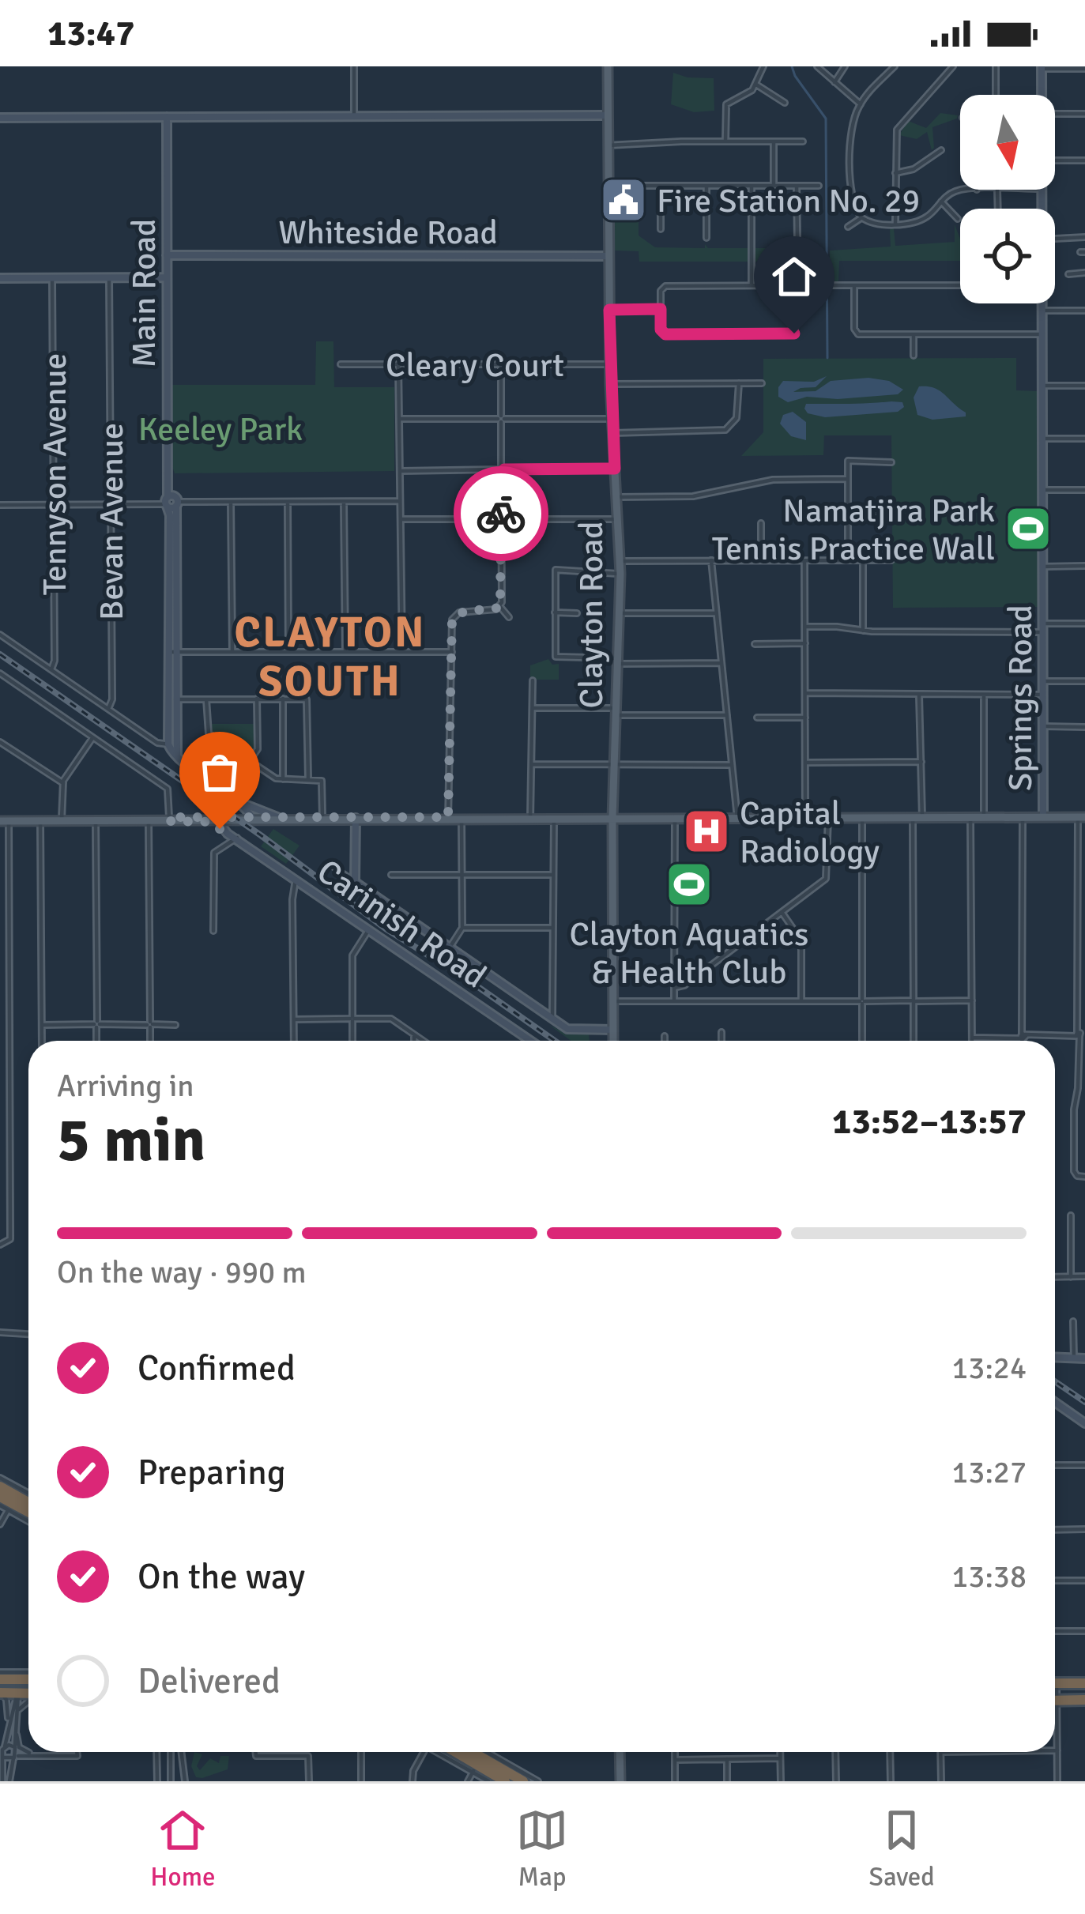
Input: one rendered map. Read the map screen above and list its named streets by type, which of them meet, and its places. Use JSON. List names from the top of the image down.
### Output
{
  "streets": {
    "main road": [
      "Whiteside Road",
      "Main Road",
      "Clayton Road",
      "Springs Road",
      "Carinish Road"
    ],
    "street": ["Cleary Court", "Tennyson Avenue", "Bevan Avenue"]
  },
  "crossings": [
    ["Whiteside Road", "Main Road"],
    ["Whiteside Road", "Clayton Road"],
    ["Cleary Court", "Clayton Road"]
  ],
  "districts": ["CLAYTON SOUTH"],
  "parks": ["Keeley Park"],
  "places": {
    "public building": ["Fire Station No. 29"],
    "sports": ["Namatjira Park Tennis Practice Wall", "Clayton Aquatics & Health Club"],
    "hospital": ["Capital Radiology"]
  },
  "north": "bottom",
  "page": {
    "status": "13:47",
    "heading": ["5 min", "Arriving in", "13:52–13:57"],
    "bar": "On the way · 990 m",
    "list": [
      ["Confirmed", "13:24"],
      ["Preparing", "13:27"],
      ["On the way", "13:38"],
      "Delivered"
    ],
    "tabs": ["Home", "Map", "Saved"]
  }
}
